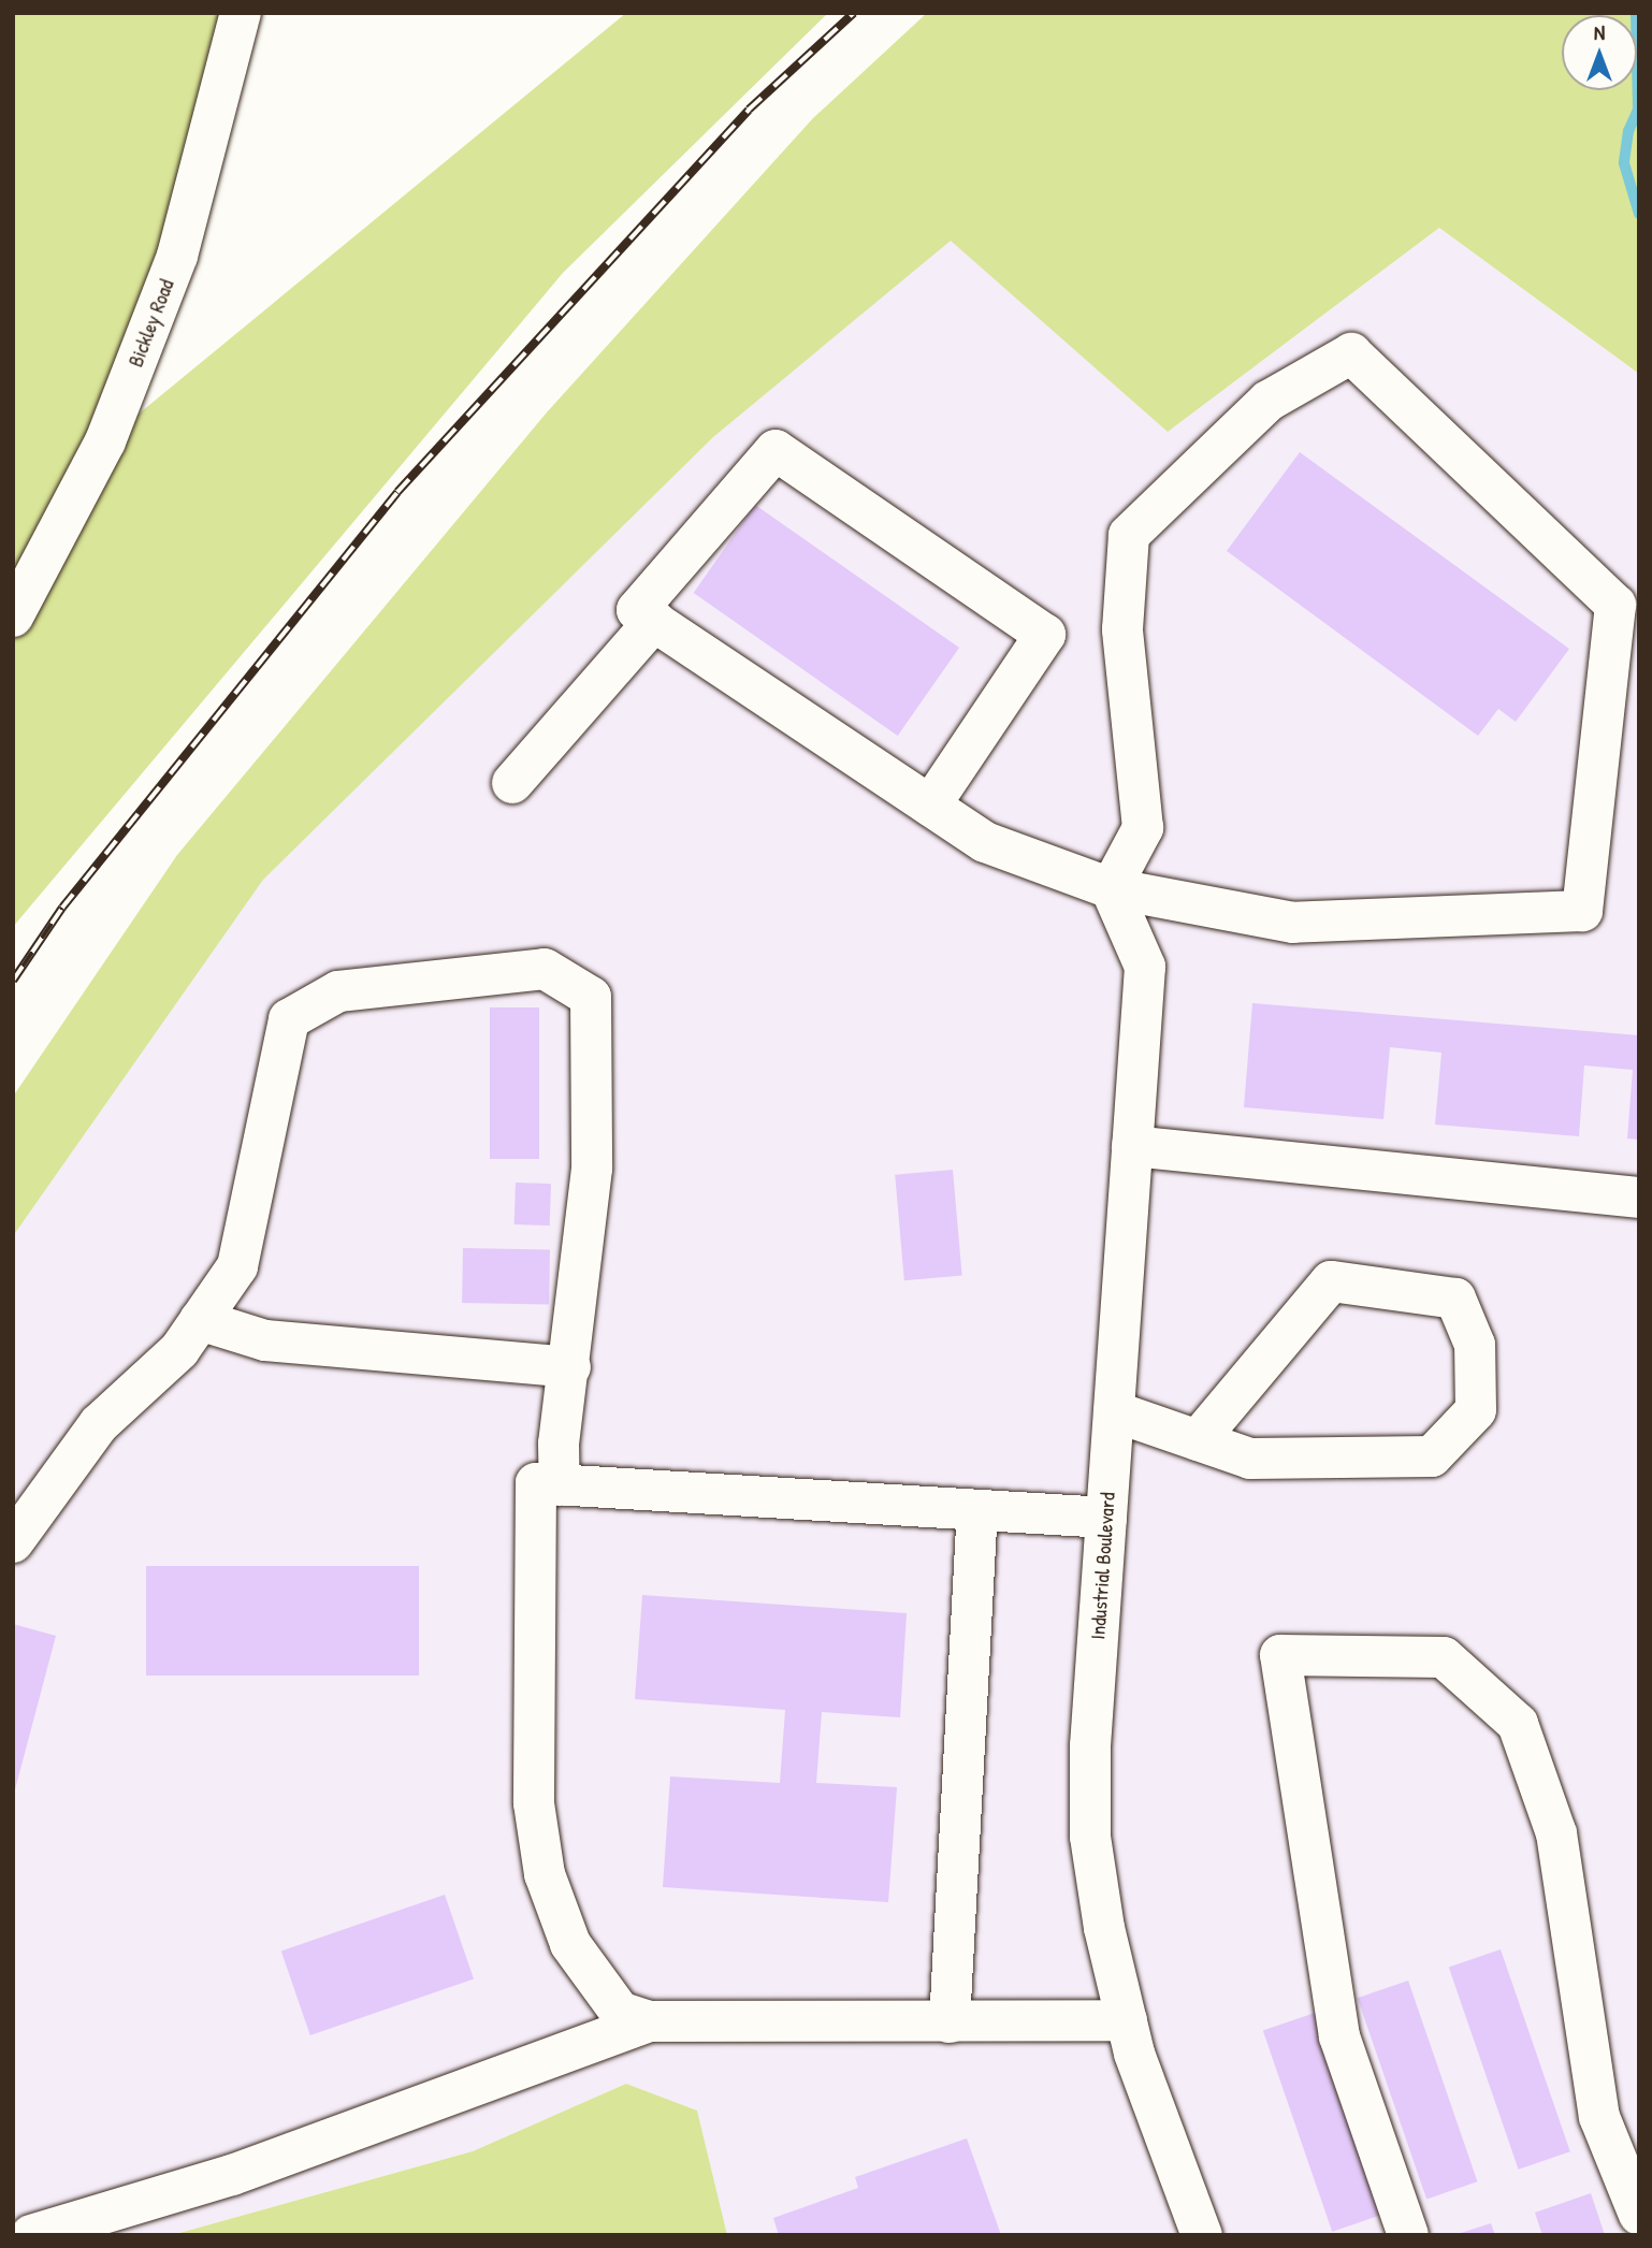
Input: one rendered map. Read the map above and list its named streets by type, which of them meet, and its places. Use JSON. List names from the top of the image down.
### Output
{
  "streets": {
    "street": ["Bickley Road", "Industrial Boulevard"]
  },
  "north": "top"
}
